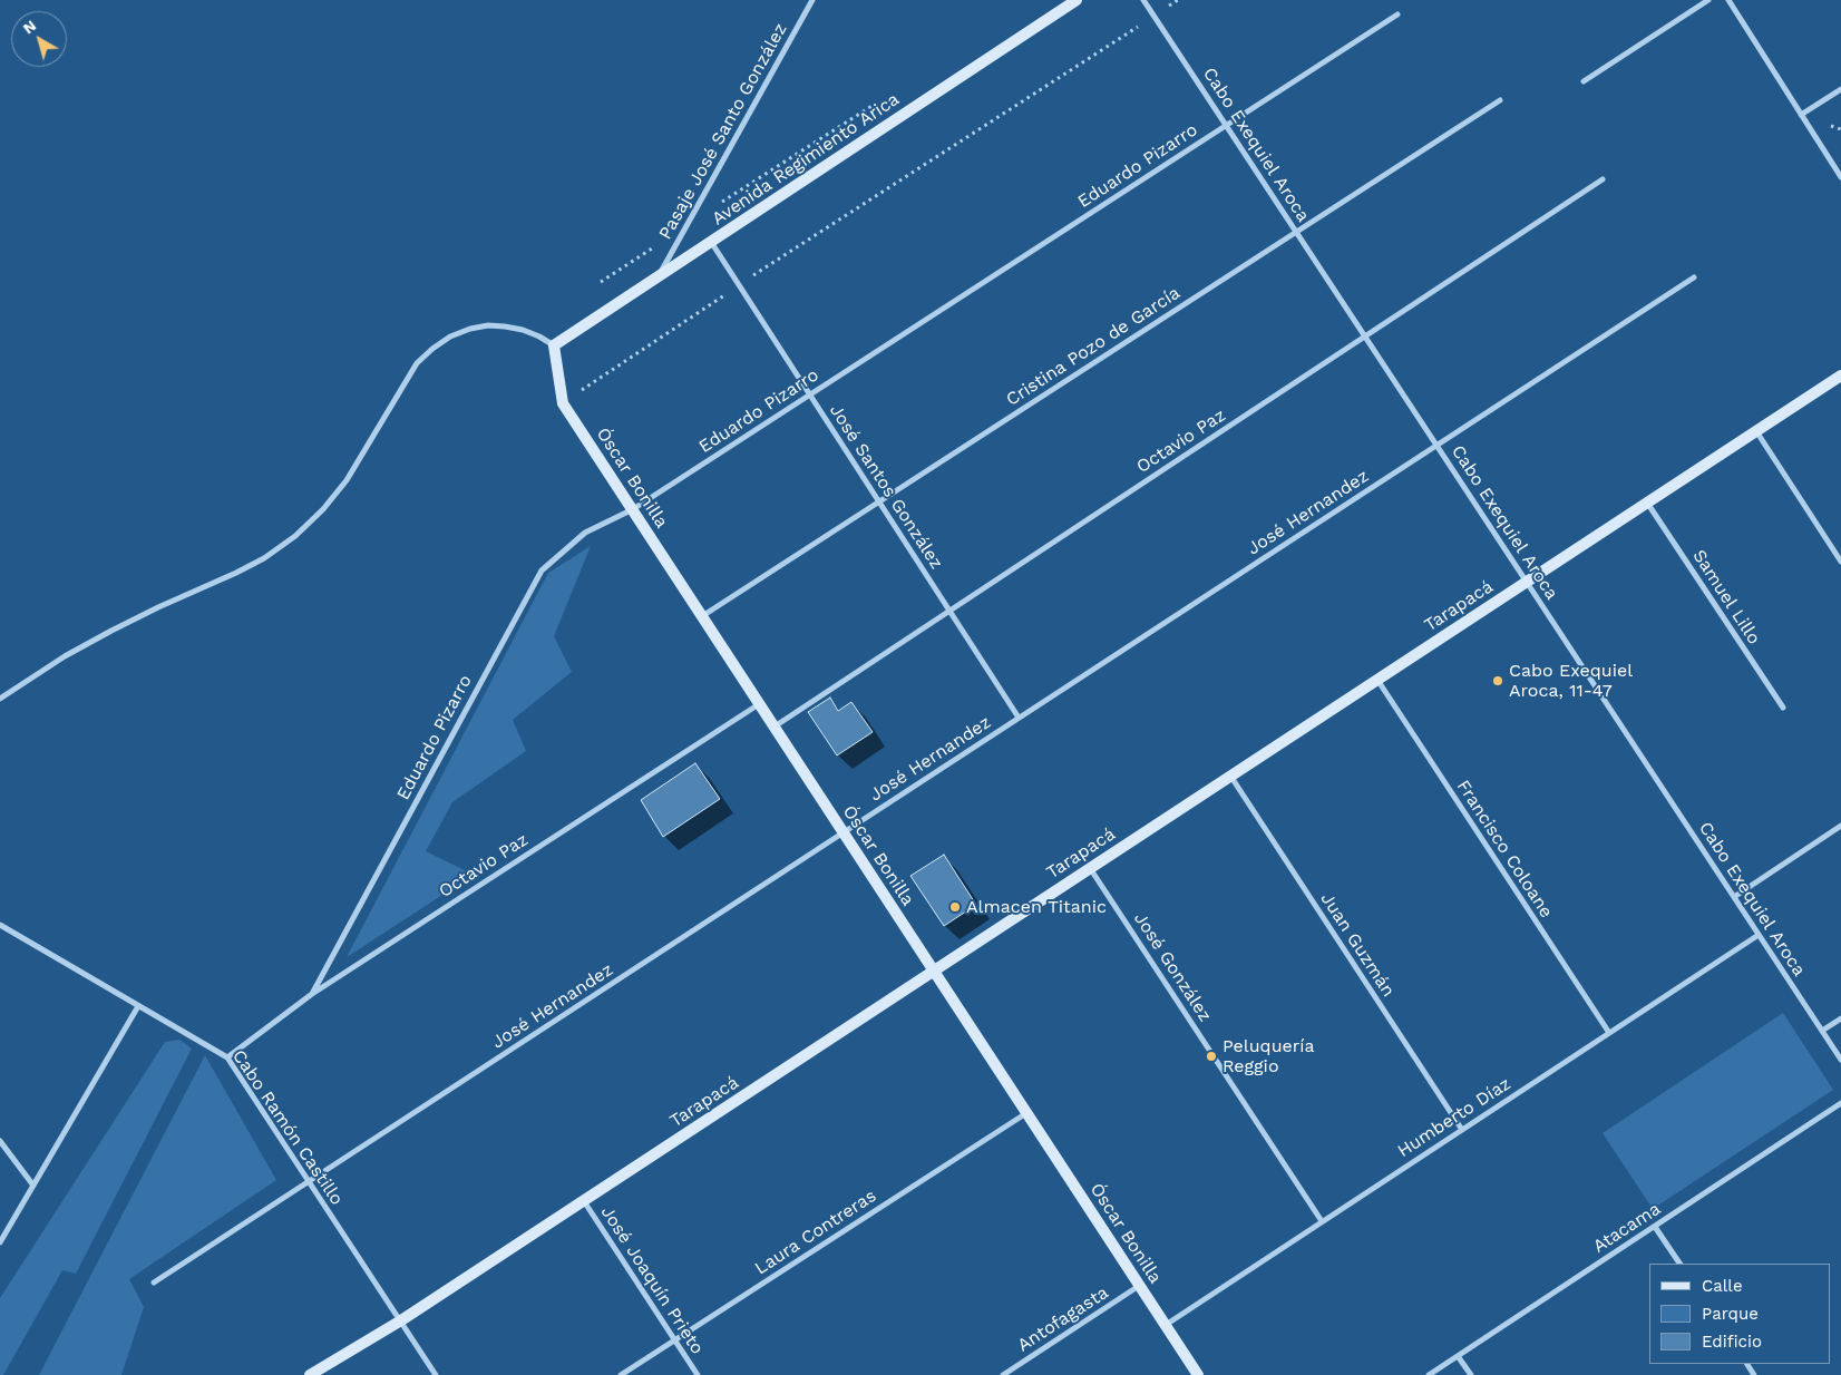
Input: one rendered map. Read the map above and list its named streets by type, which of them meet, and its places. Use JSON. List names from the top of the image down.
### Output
{
  "streets": {
    "street": [
      "Pasaje José Santo González",
      "Cabo Exequiel Aroca",
      "Avenida Regimiento Arica",
      "Eduardo Pizarro",
      "Cristina Pozo de García",
      "Octavio Paz",
      "Óscar Bonilla",
      "José Santos González",
      "José Hernandez",
      "Samuel Lillo",
      "Tarapacá",
      "Francisco Coloane",
      "Juan Guzmán",
      "José González",
      "Humberto Díaz",
      "Cabo Ramón Castillo",
      "Atacama",
      "Laura Contreras",
      "José Joaquín Prieto",
      "Antofagasta"
    ]
  },
  "crossings": [
    ["Pasaje José Santo González", "Avenida Regimiento Arica"],
    ["Cabo Exequiel Aroca", "Eduardo Pizarro"],
    ["Cabo Exequiel Aroca", "Cristina Pozo de García"],
    ["Cabo Exequiel Aroca", "Octavio Paz"],
    ["Cabo Exequiel Aroca", "José Hernandez"],
    ["Cabo Exequiel Aroca", "Tarapacá"],
    ["Cabo Exequiel Aroca", "Humberto Díaz"],
    ["Avenida Regimiento Arica", "Óscar Bonilla"],
    ["Avenida Regimiento Arica", "José Santos González"],
    ["Eduardo Pizarro", "Octavio Paz"],
    ["Eduardo Pizarro", "Óscar Bonilla"],
    ["Eduardo Pizarro", "José Santos González"],
    ["Cristina Pozo de García", "Óscar Bonilla"],
    ["Cristina Pozo de García", "José Santos González"],
    ["Octavio Paz", "Óscar Bonilla"],
    ["Octavio Paz", "José Santos González"],
    ["Octavio Paz", "Cabo Ramón Castillo"],
    ["Óscar Bonilla", "José Hernandez"],
    ["Óscar Bonilla", "Tarapacá"],
    ["Óscar Bonilla", "Humberto Díaz"],
    ["Óscar Bonilla", "Laura Contreras"],
    ["Óscar Bonilla", "Antofagasta"],
    ["José Santos González", "José Hernandez"],
    ["José Hernandez", "Cabo Ramón Castillo"],
    ["Samuel Lillo", "Tarapacá"],
    ["Tarapacá", "Francisco Coloane"],
    ["Tarapacá", "Juan Guzmán"],
    ["Tarapacá", "José González"],
    ["Tarapacá", "Cabo Ramón Castillo"],
    ["Tarapacá", "José Joaquín Prieto"],
    ["Francisco Coloane", "Humberto Díaz"],
    ["Juan Guzmán", "Humberto Díaz"],
    ["José González", "Humberto Díaz"],
    ["Laura Contreras", "José Joaquín Prieto"]
  ],
  "places": ["Cabo Exequiel Aroca, 11-47", "Almacen Titanic", "Peluquería Reggio"],
  "legend": ["Calle", "Parque", "Edificio"],
  "north": "top left"
}
